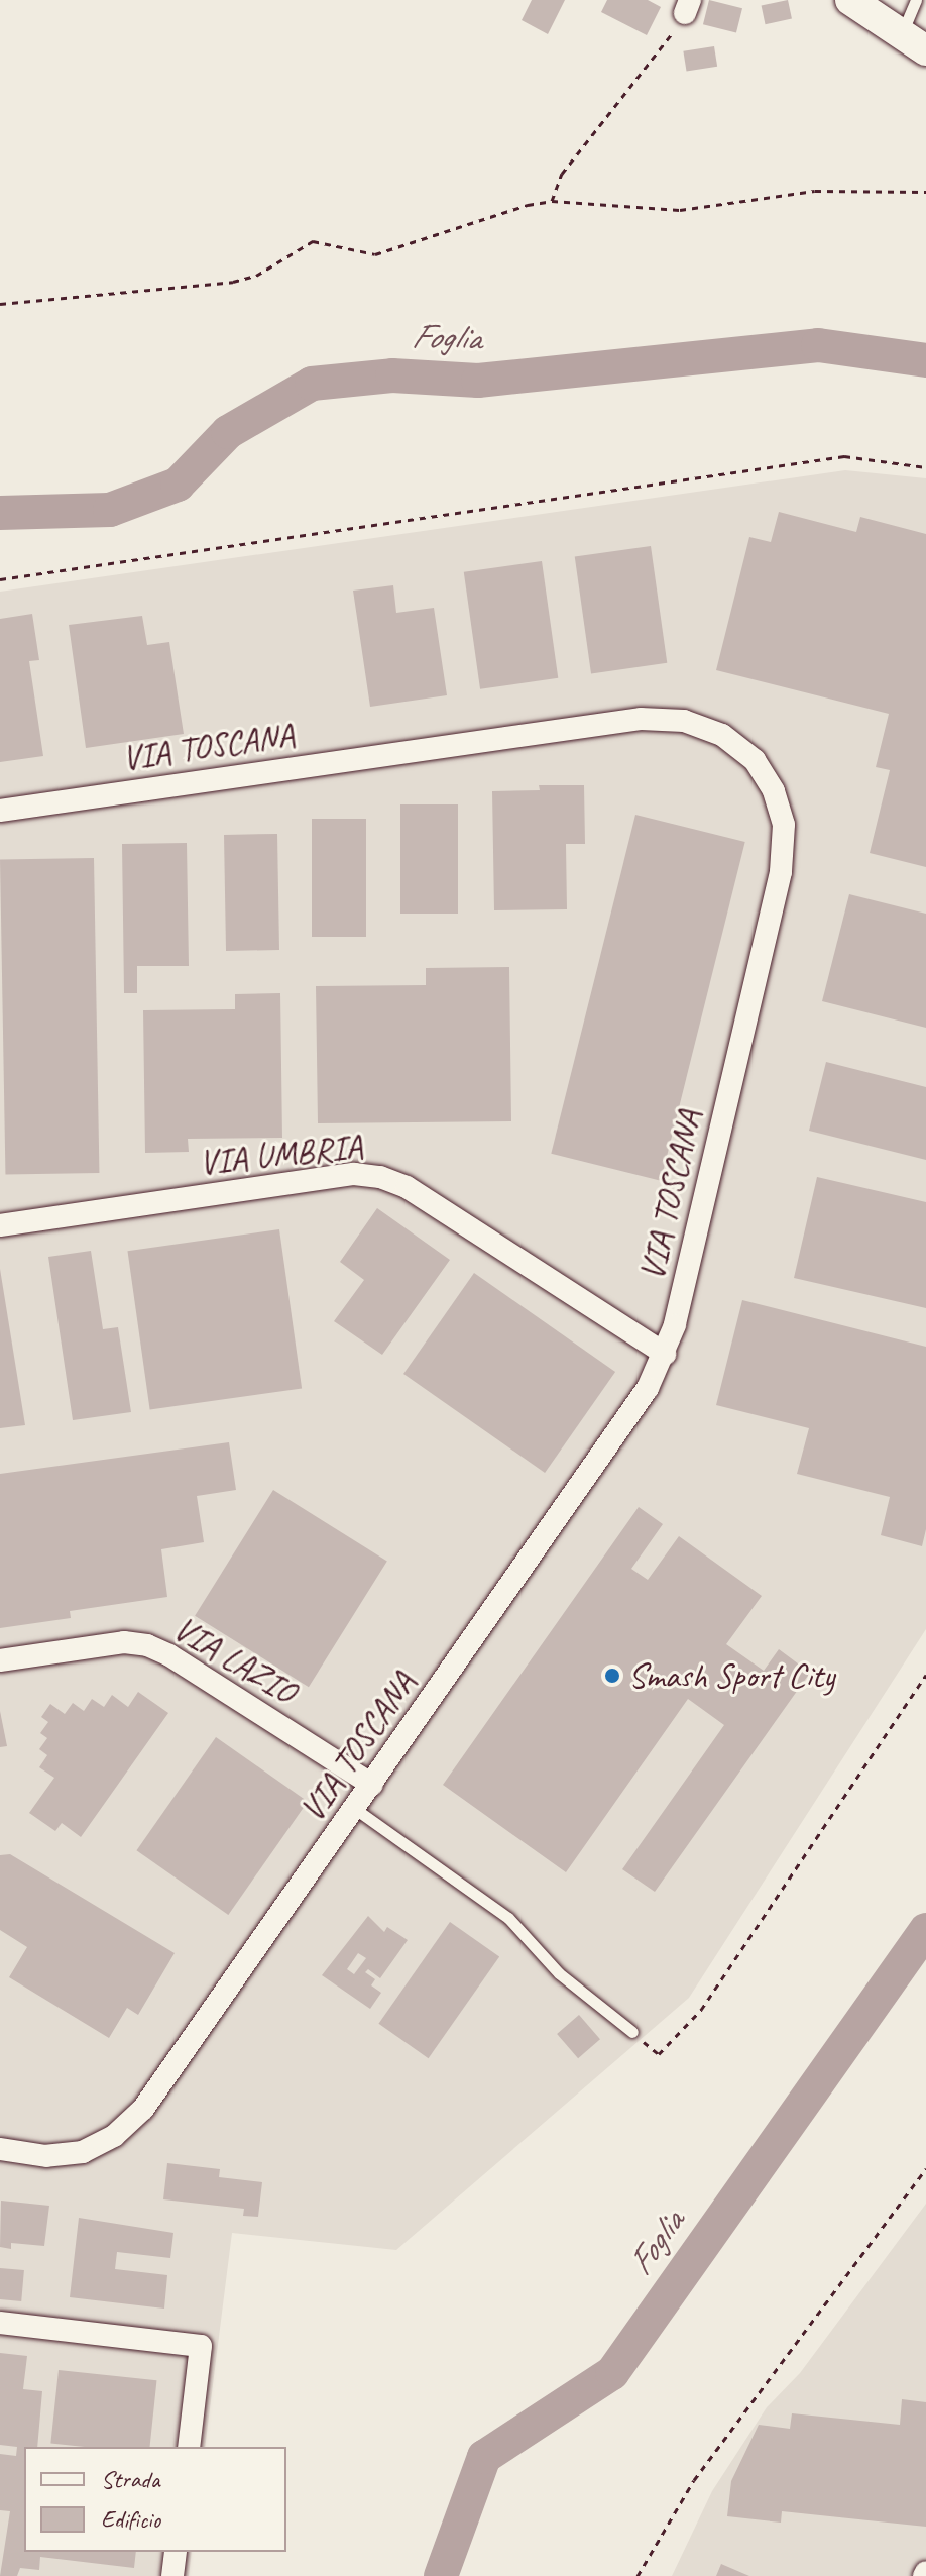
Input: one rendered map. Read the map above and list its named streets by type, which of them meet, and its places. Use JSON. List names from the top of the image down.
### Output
{
  "streets": {
    "street": ["VIA TOSCANA", "VIA UMBRIA", "VIA LAZIO"]
  },
  "crossings": [
    ["VIA TOSCANA", "VIA UMBRIA"],
    ["VIA TOSCANA", "VIA LAZIO"]
  ],
  "water": ["Foglia"],
  "places": ["Smash Sport City"],
  "legend": ["Strada", "Edificio"]
}
